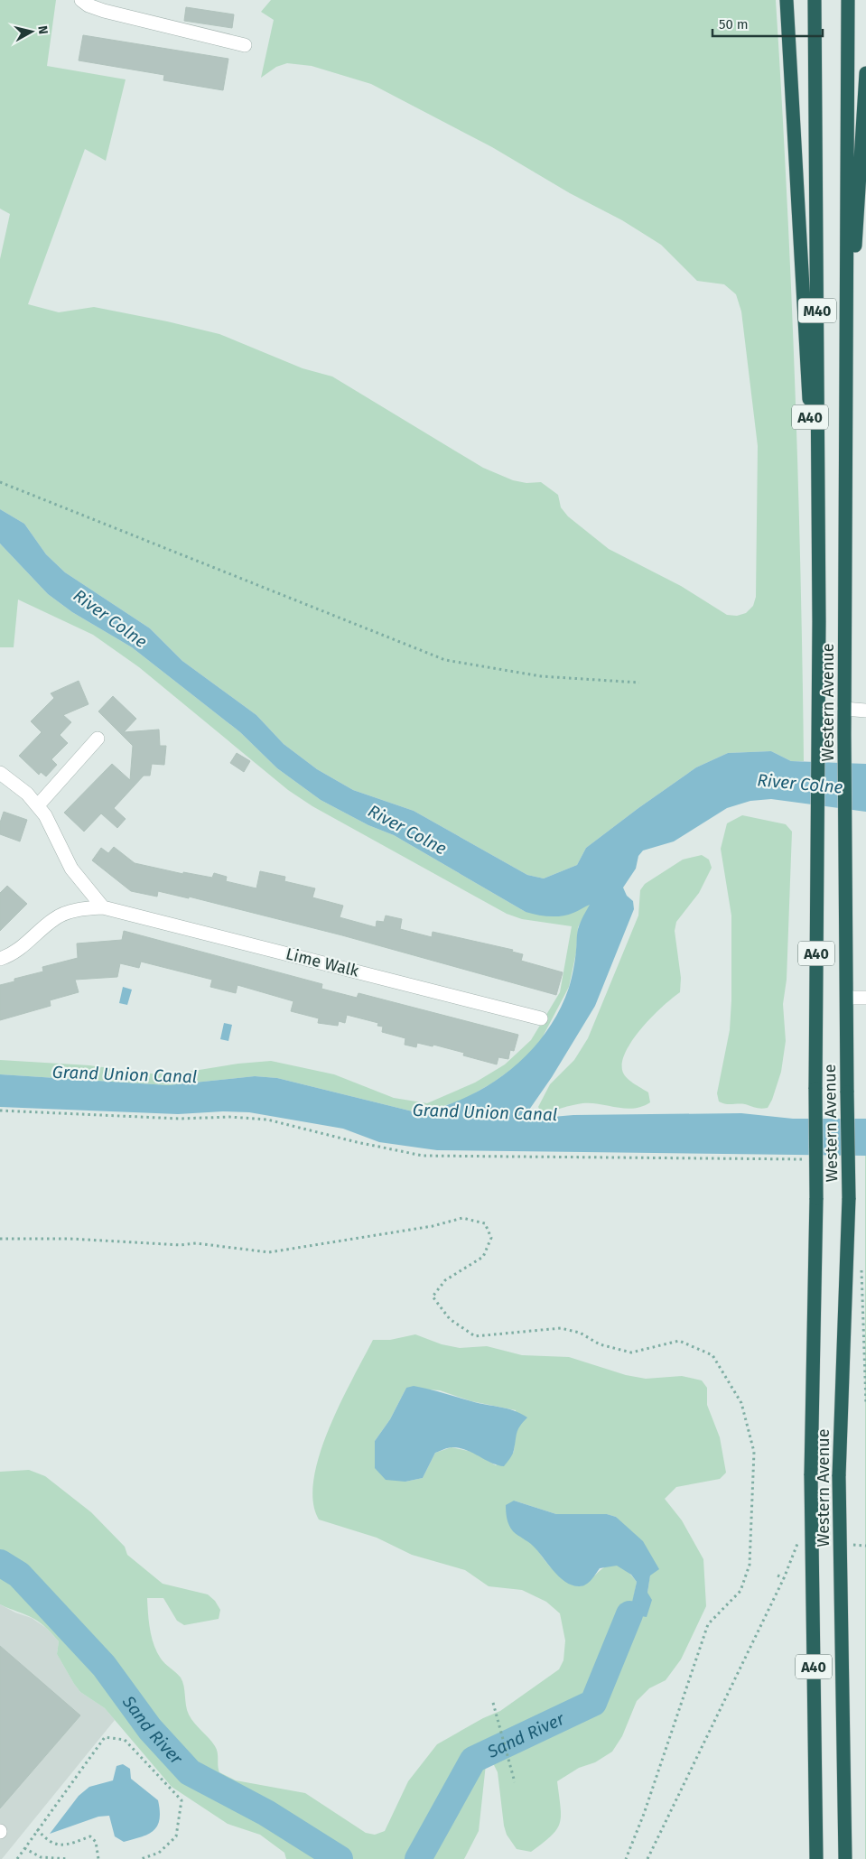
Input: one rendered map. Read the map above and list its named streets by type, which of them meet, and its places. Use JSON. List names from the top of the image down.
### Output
{
  "streets": {
    "highway": ["M40", "A40", "Western Avenue"],
    "street": ["Lime Walk"]
  },
  "crossings": [
    ["M40", "A40"],
    ["M40", "Western Avenue"],
    ["A40", "Western Avenue"]
  ],
  "water": ["River Colne", "Grand Union Canal", "Sand River"],
  "scale_bar": "50 m",
  "north": "right"
}
